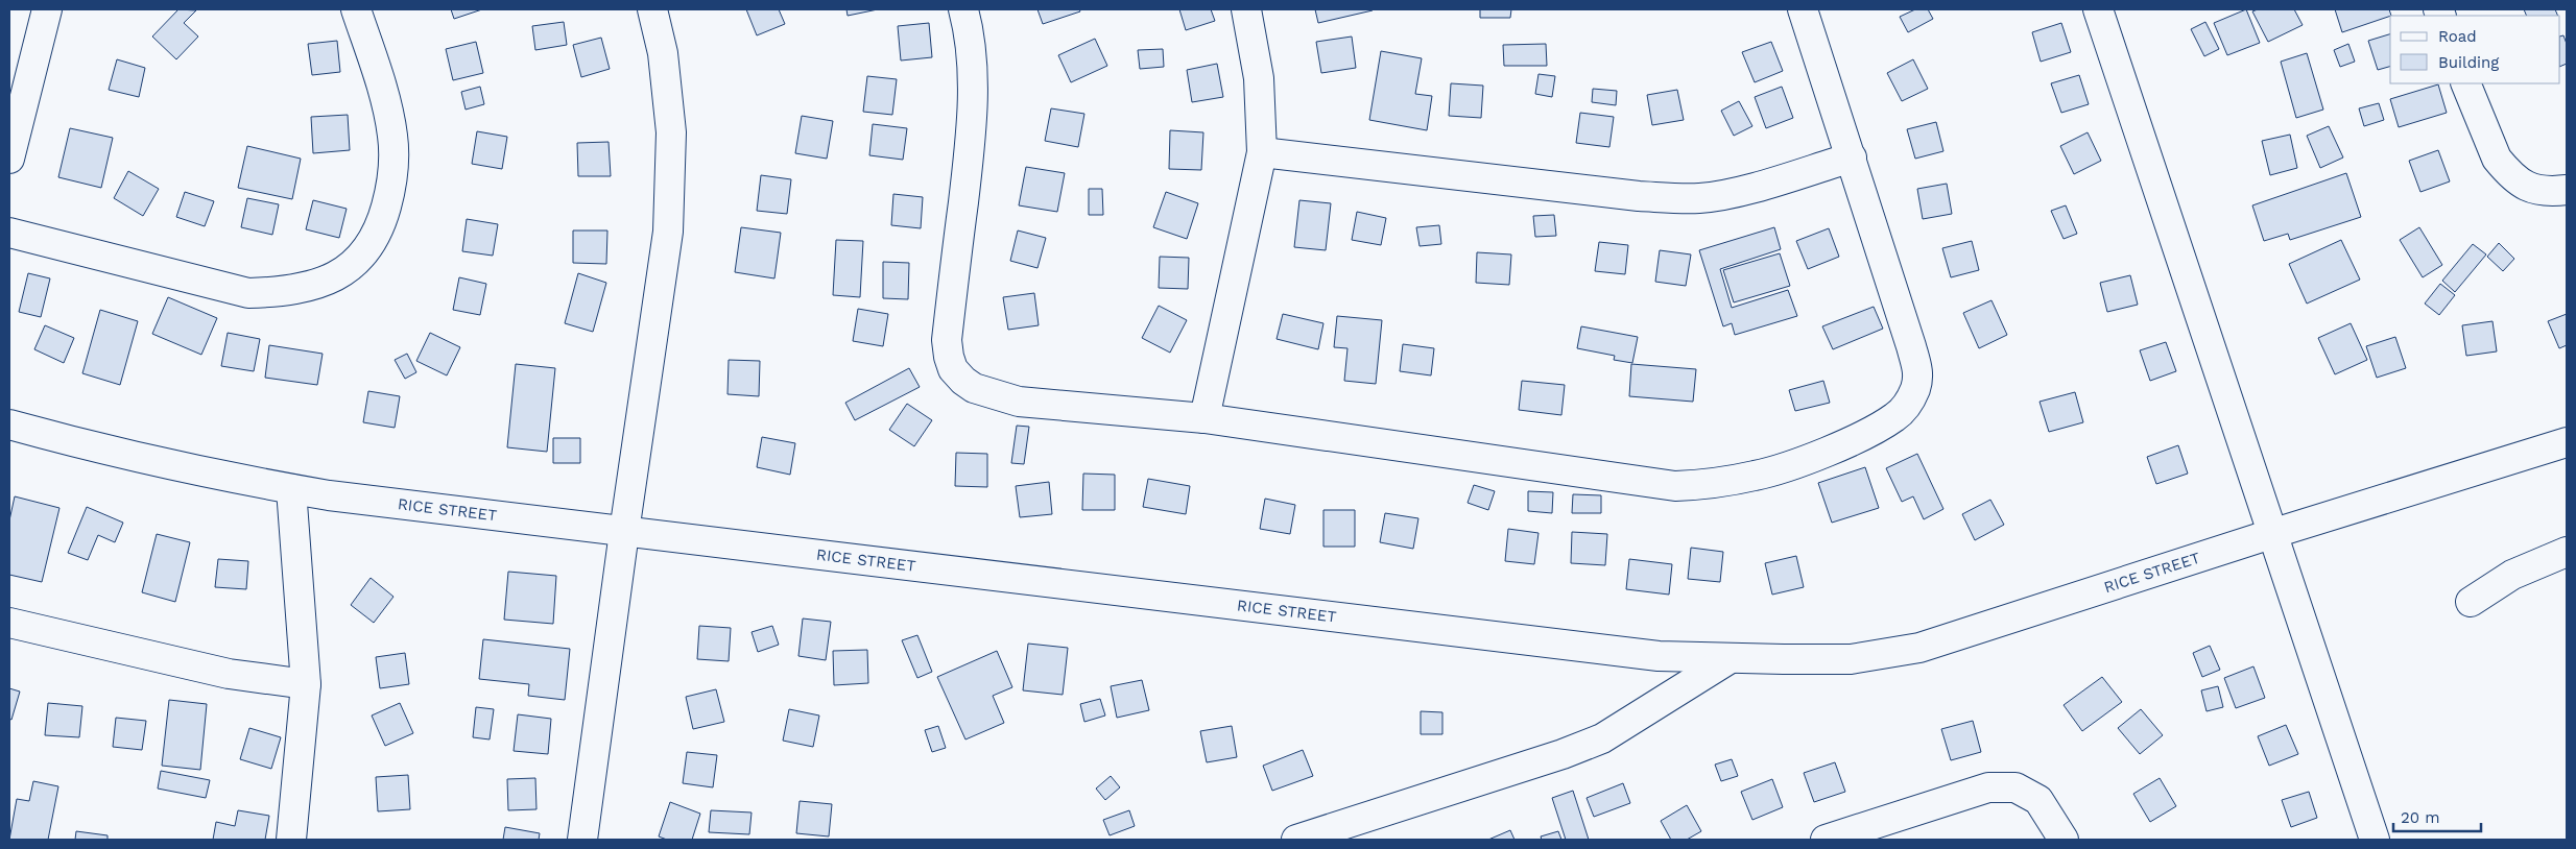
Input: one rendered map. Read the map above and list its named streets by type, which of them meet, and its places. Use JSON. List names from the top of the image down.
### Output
{
  "streets": {
    "street": ["RICE STREET"]
  },
  "legend": ["Road", "Building"],
  "scale_bar": "20 m"
}
